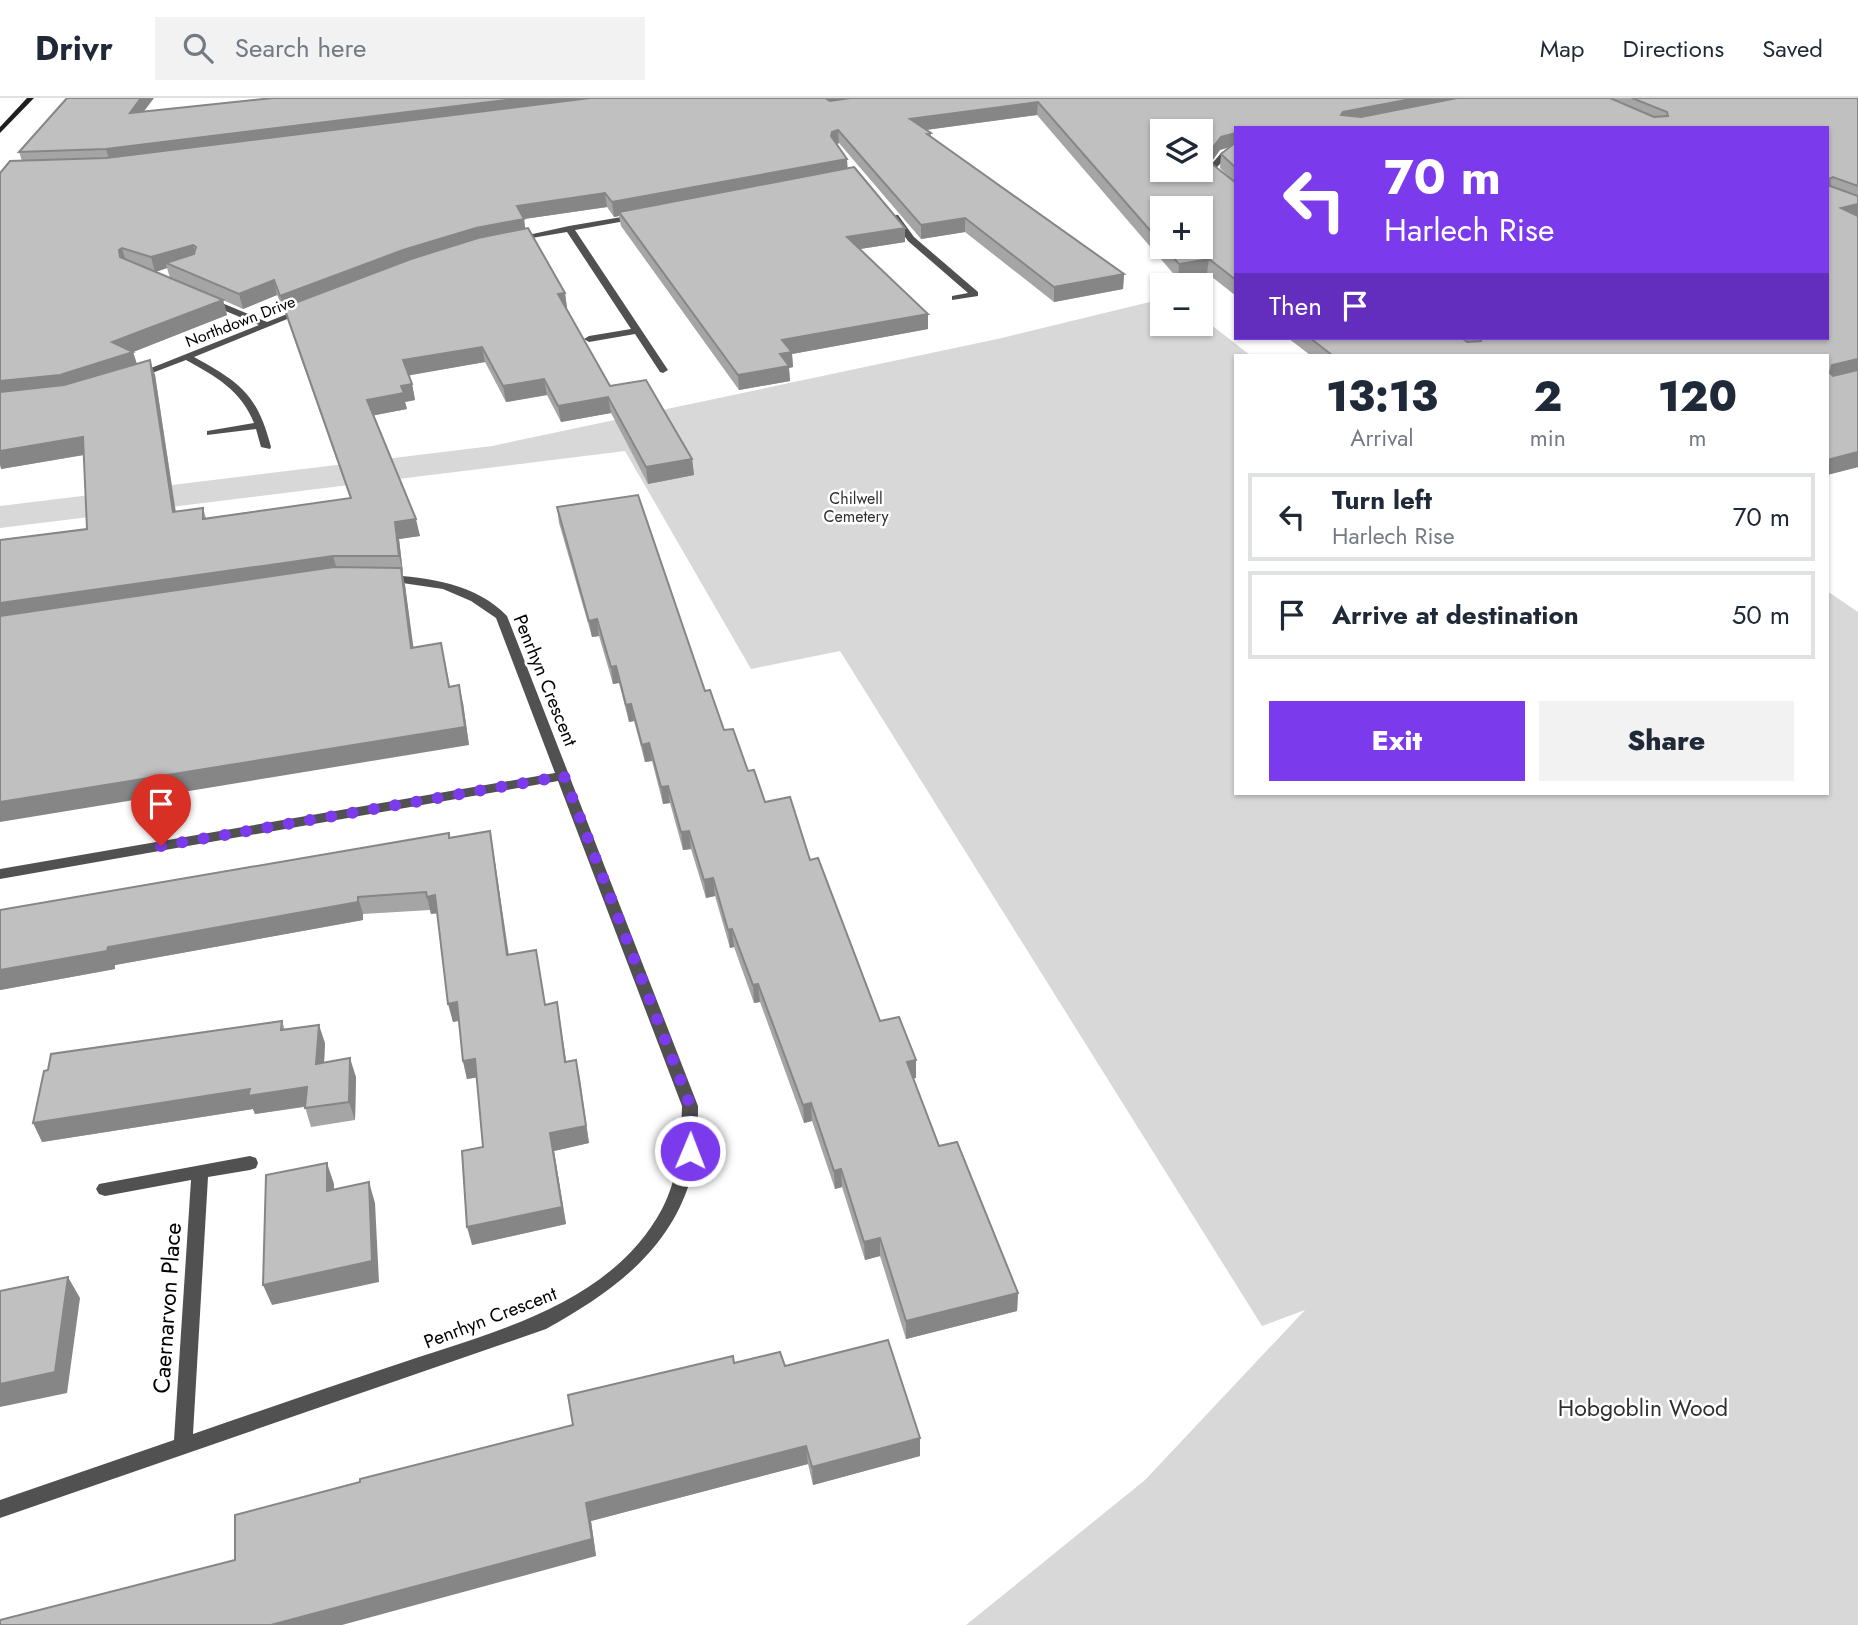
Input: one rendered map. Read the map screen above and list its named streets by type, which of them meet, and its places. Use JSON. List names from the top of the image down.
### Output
{
  "streets": {
    "street": ["Northdown Drive", "Penrhyn Crescent", "Caernarvon Place"]
  },
  "crossings": [
    ["Penrhyn Crescent", "Caernarvon Place"]
  ],
  "parks": ["Chilwell Cemetery", "Hobgoblin Wood"],
  "page": {
    "header": "Drivr",
    "search": "Search here",
    "nav": ["Map", "Directions", "Saved"],
    "map_buttons": ["+", "−"],
    "turn": ["70 m", "Harlech Rise"],
    "then": "Then",
    "eta": [
      "13:13",
      "Arrival",
      "2",
      "min",
      "120",
      "m"
    ],
    "list": [
      {
        "name": "Turn left",
        "note": "Harlech Rise",
        "value": "70 m"
      },
      {
        "name": "Arrive at destination",
        "value": "50 m"
      }
    ],
    "buttons": ["Exit", "Share"]
  }
}
